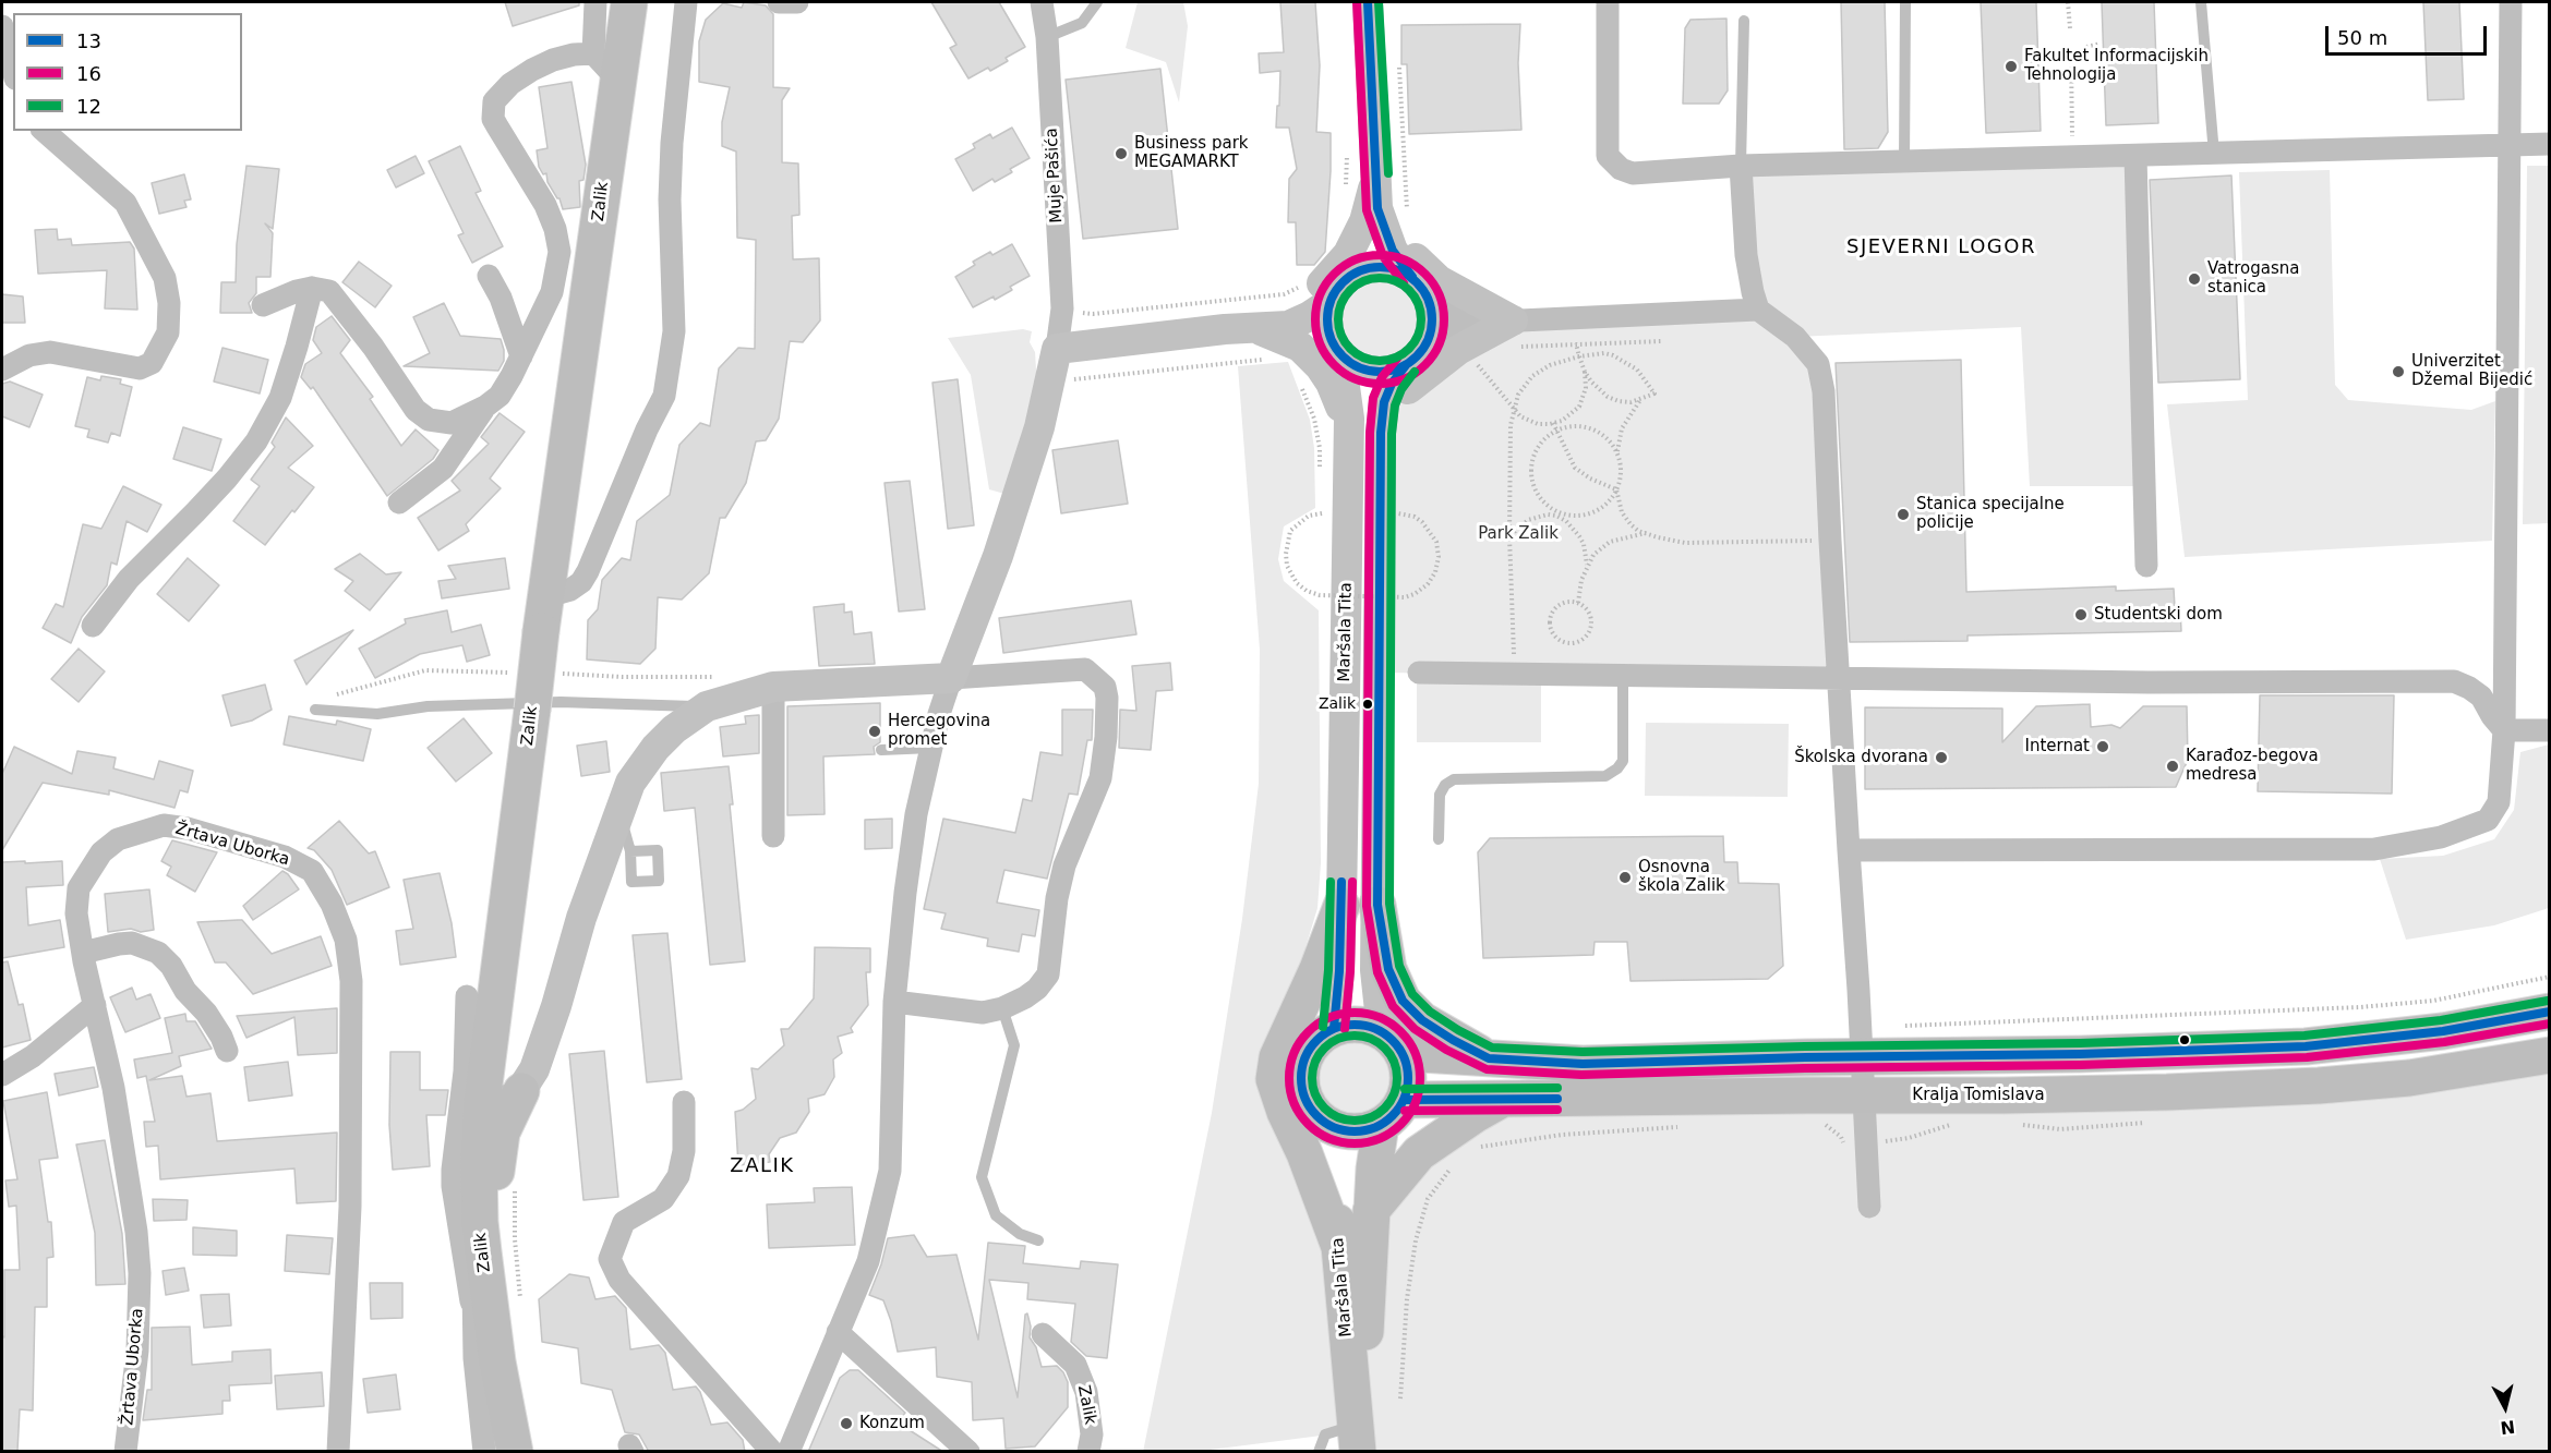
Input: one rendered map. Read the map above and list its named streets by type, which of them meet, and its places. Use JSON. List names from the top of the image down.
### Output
{
  "streets": {
    "main road": ["Zalik", "Maršala Tita", "Kralja Tomislava"],
    "street": ["Muje Pašića", "Žrtava Uborka"]
  },
  "crossings": [
    ["Maršala Tita", "Kralja Tomislava"]
  ],
  "districts": ["SJEVERNI LOGOR", "ZALIK"],
  "parks": ["Park Zalik"],
  "places": [
    "Fakultet Informacijskih Tehnologija",
    "Business park MEGAMARKT",
    "Vatrogasna stanica",
    "Univerzitet Džemal Bijedić",
    "Stanica specijalne policije",
    "Studentski dom",
    "Zalik",
    "Hercegovina promet",
    "Internat",
    "Školska dvorana",
    "Karađoz-begova medresa",
    "Osnovna škola Zalik",
    "Konzum"
  ],
  "lines": ["transit line 13", "transit line 16", "transit line 12"],
  "legend": ["13", "16", "12"],
  "scale_bar": "50 m",
  "north": "bottom"
}
